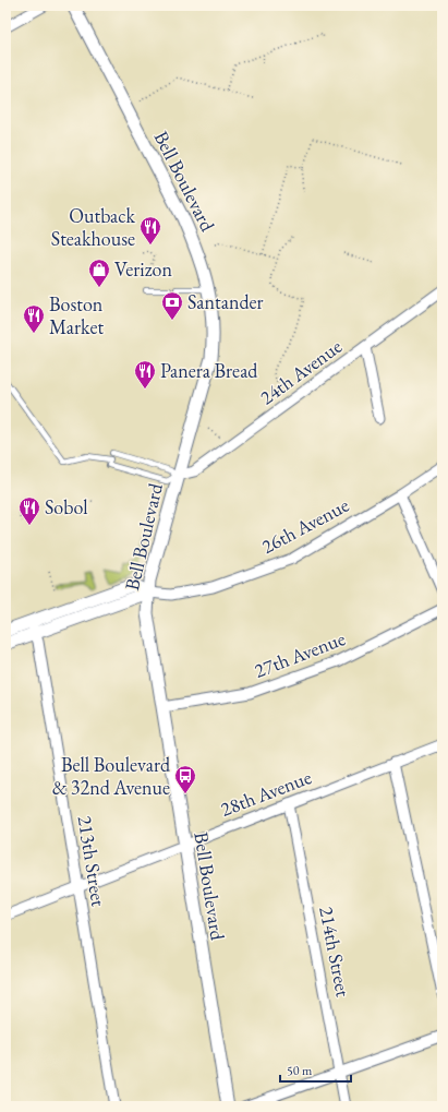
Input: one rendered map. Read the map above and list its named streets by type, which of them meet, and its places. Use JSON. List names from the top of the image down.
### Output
{
  "streets": {
    "street": [
      "Bell Boulevard",
      "24th Avenue",
      "26th Avenue",
      "27th Avenue",
      "28th Avenue",
      "213th Street",
      "214th Street"
    ]
  },
  "crossings": [
    ["Bell Boulevard", "24th Avenue"],
    ["Bell Boulevard", "26th Avenue"],
    ["Bell Boulevard", "27th Avenue"],
    ["Bell Boulevard", "28th Avenue"],
    ["26th Avenue", "213th Street"],
    ["28th Avenue", "213th Street"],
    ["28th Avenue", "214th Street"]
  ],
  "places": {
    "restaurant": [
      "Outback Steakhouse",
      "Boston Market",
      "Panera Bread",
      "Sobol"
    ],
    "shop": ["Verizon"],
    "bank": ["Santander"],
    "bus stop": ["Bell Boulevard & 32nd Avenue"]
  },
  "scale_bar": "50 m"
}
